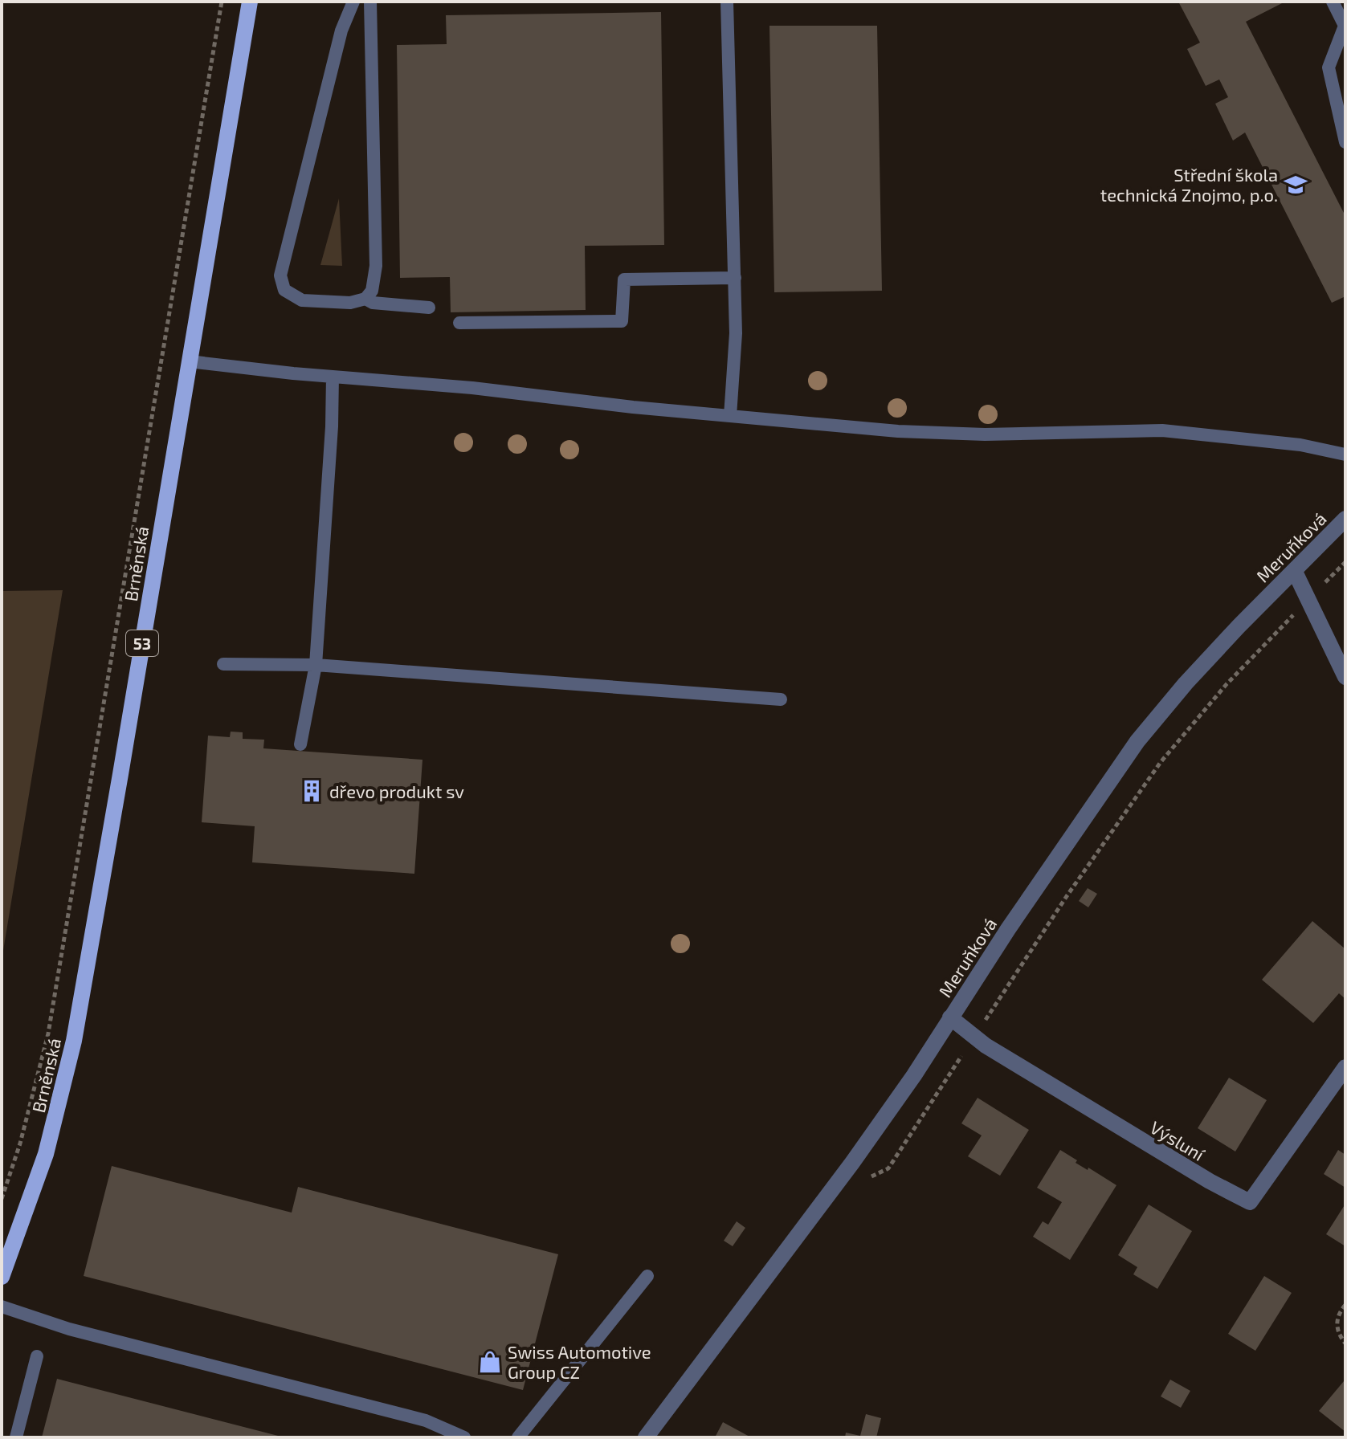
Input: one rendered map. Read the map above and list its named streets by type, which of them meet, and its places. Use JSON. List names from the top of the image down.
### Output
{
  "streets": {
    "main road": ["Brněnská", "53"],
    "street": ["Meruňková", "Výsluní"]
  },
  "crossings": [
    ["Meruňková", "Výsluní"]
  ],
  "places": {
    "school or university": ["Střední škola technická Znojmo, p.o."],
    "building": ["dřevo produkt sv"],
    "shop": ["Swiss Automotive Group CZ"]
  }
}
